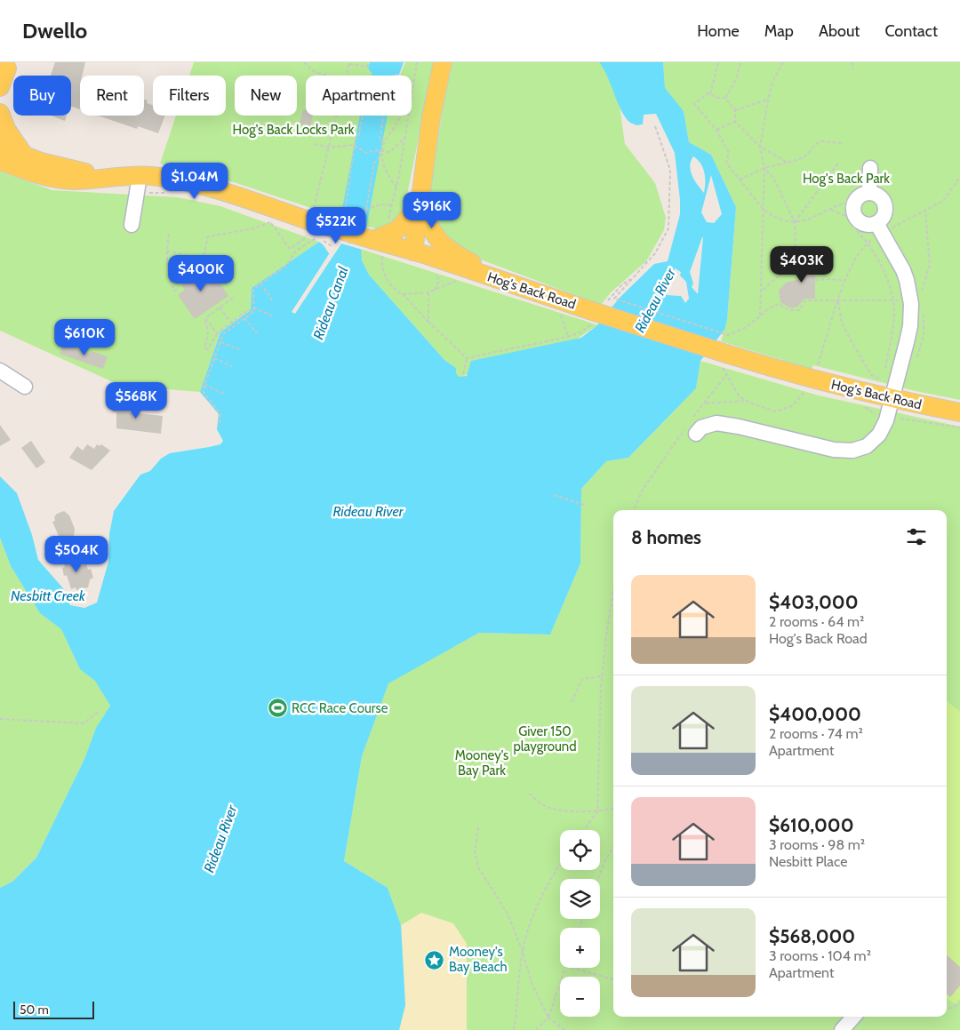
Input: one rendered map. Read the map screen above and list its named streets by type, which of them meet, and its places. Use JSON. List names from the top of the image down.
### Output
{
  "streets": {
    "main road": ["Hog's Back Road"]
  },
  "water": ["Rideau River", "Rideau Canal", "Nesbitt Creek"],
  "parks": [
    "Hog's Back Locks Park",
    "Hog's Back Park",
    "Giver 150 playground",
    "Mooney's Bay Park"
  ],
  "places": {
    "sports": ["RCC Race Course"],
    "place": ["Mooney's Bay Beach"]
  },
  "scale_bar": "50 m",
  "page": {
    "header": "Dwello",
    "nav": [
      "Home",
      "Map",
      "About",
      "Contact"
    ],
    "chip": [
      "Buy",
      "Rent",
      "Filters",
      "New",
      "Apartment"
    ],
    "price": [
      "$1.04M",
      "$916K",
      "$522K",
      "$403K",
      "$400K",
      "$610K",
      "$568K",
      "$504K"
    ],
    "heading": "8 homes",
    "list": [
      {
        "name": "$403,000",
        "note": "2 rooms · 64 m² · Hog's Back Road"
      },
      {
        "name": "$400,000",
        "note": "2 rooms · 74 m² · Apartment"
      },
      {
        "name": "$610,000",
        "note": "3 rooms · 98 m² · Nesbitt Place"
      },
      {
        "name": "$568,000",
        "note": "3 rooms · 104 m² · Apartment"
      }
    ],
    "map_buttons": ["+", "−"],
    "scale": "50 m"
  }
}
